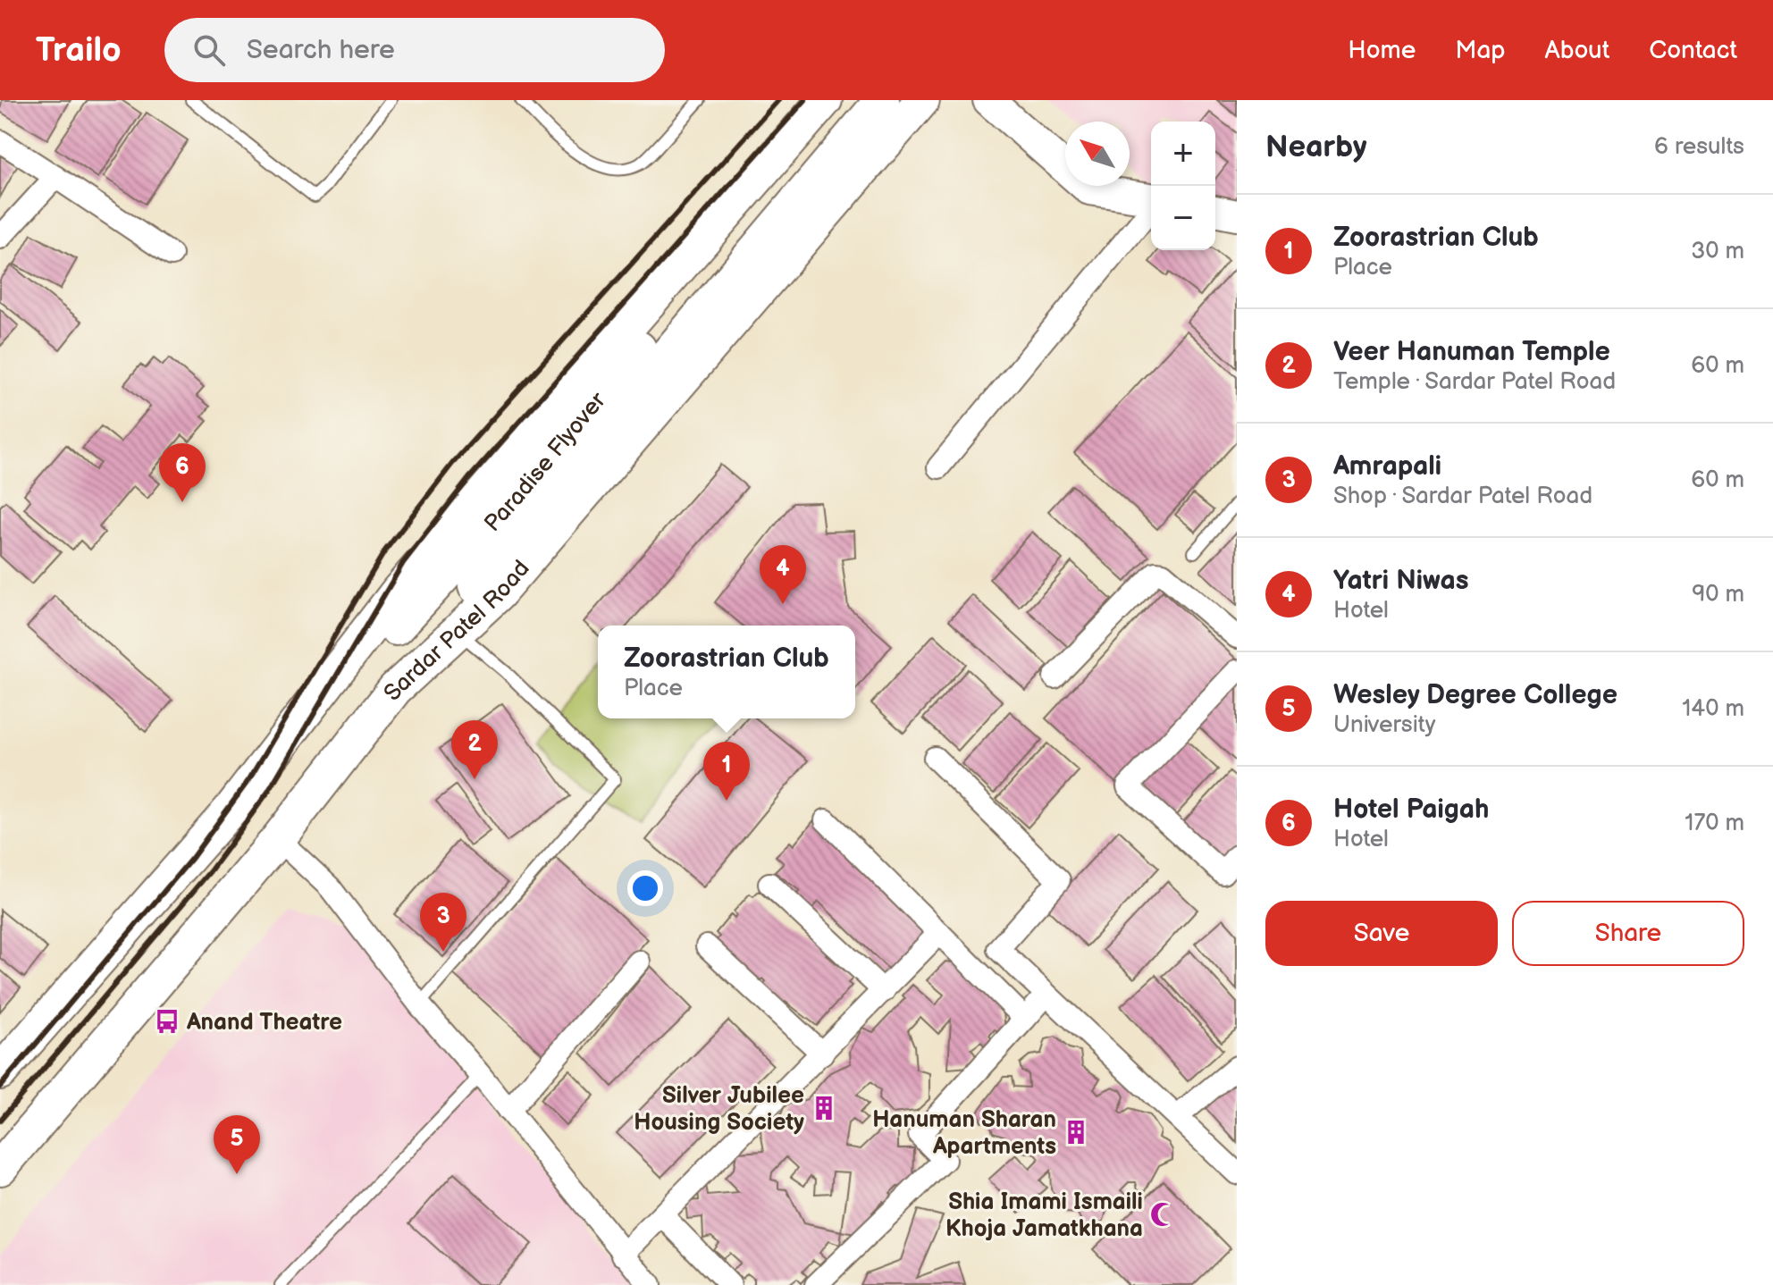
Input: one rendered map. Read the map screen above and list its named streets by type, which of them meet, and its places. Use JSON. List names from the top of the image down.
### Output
{
  "streets": {
    "main road": ["Paradise Flyover", "Sardar Patel Road"]
  },
  "crossings": [
    ["Paradise Flyover", "Sardar Patel Road"]
  ],
  "places": {
    "bus stop": ["Anand Theatre"],
    "building": ["Silver Jubilee Housing Society", "Hanuman Sharan Apartments"],
    "mosque": ["Shia Imami Ismaili Khoja Jamatkhana"]
  },
  "north": "top left",
  "page": {
    "header": "Trailo",
    "search": "Search here",
    "nav": [
      "Home",
      "Map",
      "About",
      "Contact"
    ],
    "heading": ["Nearby", "6 results"],
    "map_buttons": ["+", "−"],
    "list": [
      {
        "mark": "1",
        "name": "Zoorastrian Club",
        "note": "Place",
        "value": "30 m"
      },
      {
        "mark": "2",
        "name": "Veer Hanuman Temple",
        "note": "Temple · Sardar Patel Road",
        "value": "60 m"
      },
      {
        "mark": "3",
        "name": "Amrapali",
        "note": "Shop · Sardar Patel Road",
        "value": "60 m"
      },
      {
        "mark": "4",
        "name": "Yatri Niwas",
        "note": "Hotel",
        "value": "90 m"
      },
      {
        "mark": "5",
        "name": "Wesley Degree College",
        "note": "University",
        "value": "140 m"
      },
      {
        "mark": "6",
        "name": "Hotel Paigah",
        "note": "Hotel",
        "value": "170 m"
      }
    ],
    "pins": [
      "6",
      "4",
      "2",
      "1",
      "3",
      "5"
    ],
    "popup": ["Zoorastrian Club", "Place"],
    "buttons": ["Save", "Share"]
  }
}
